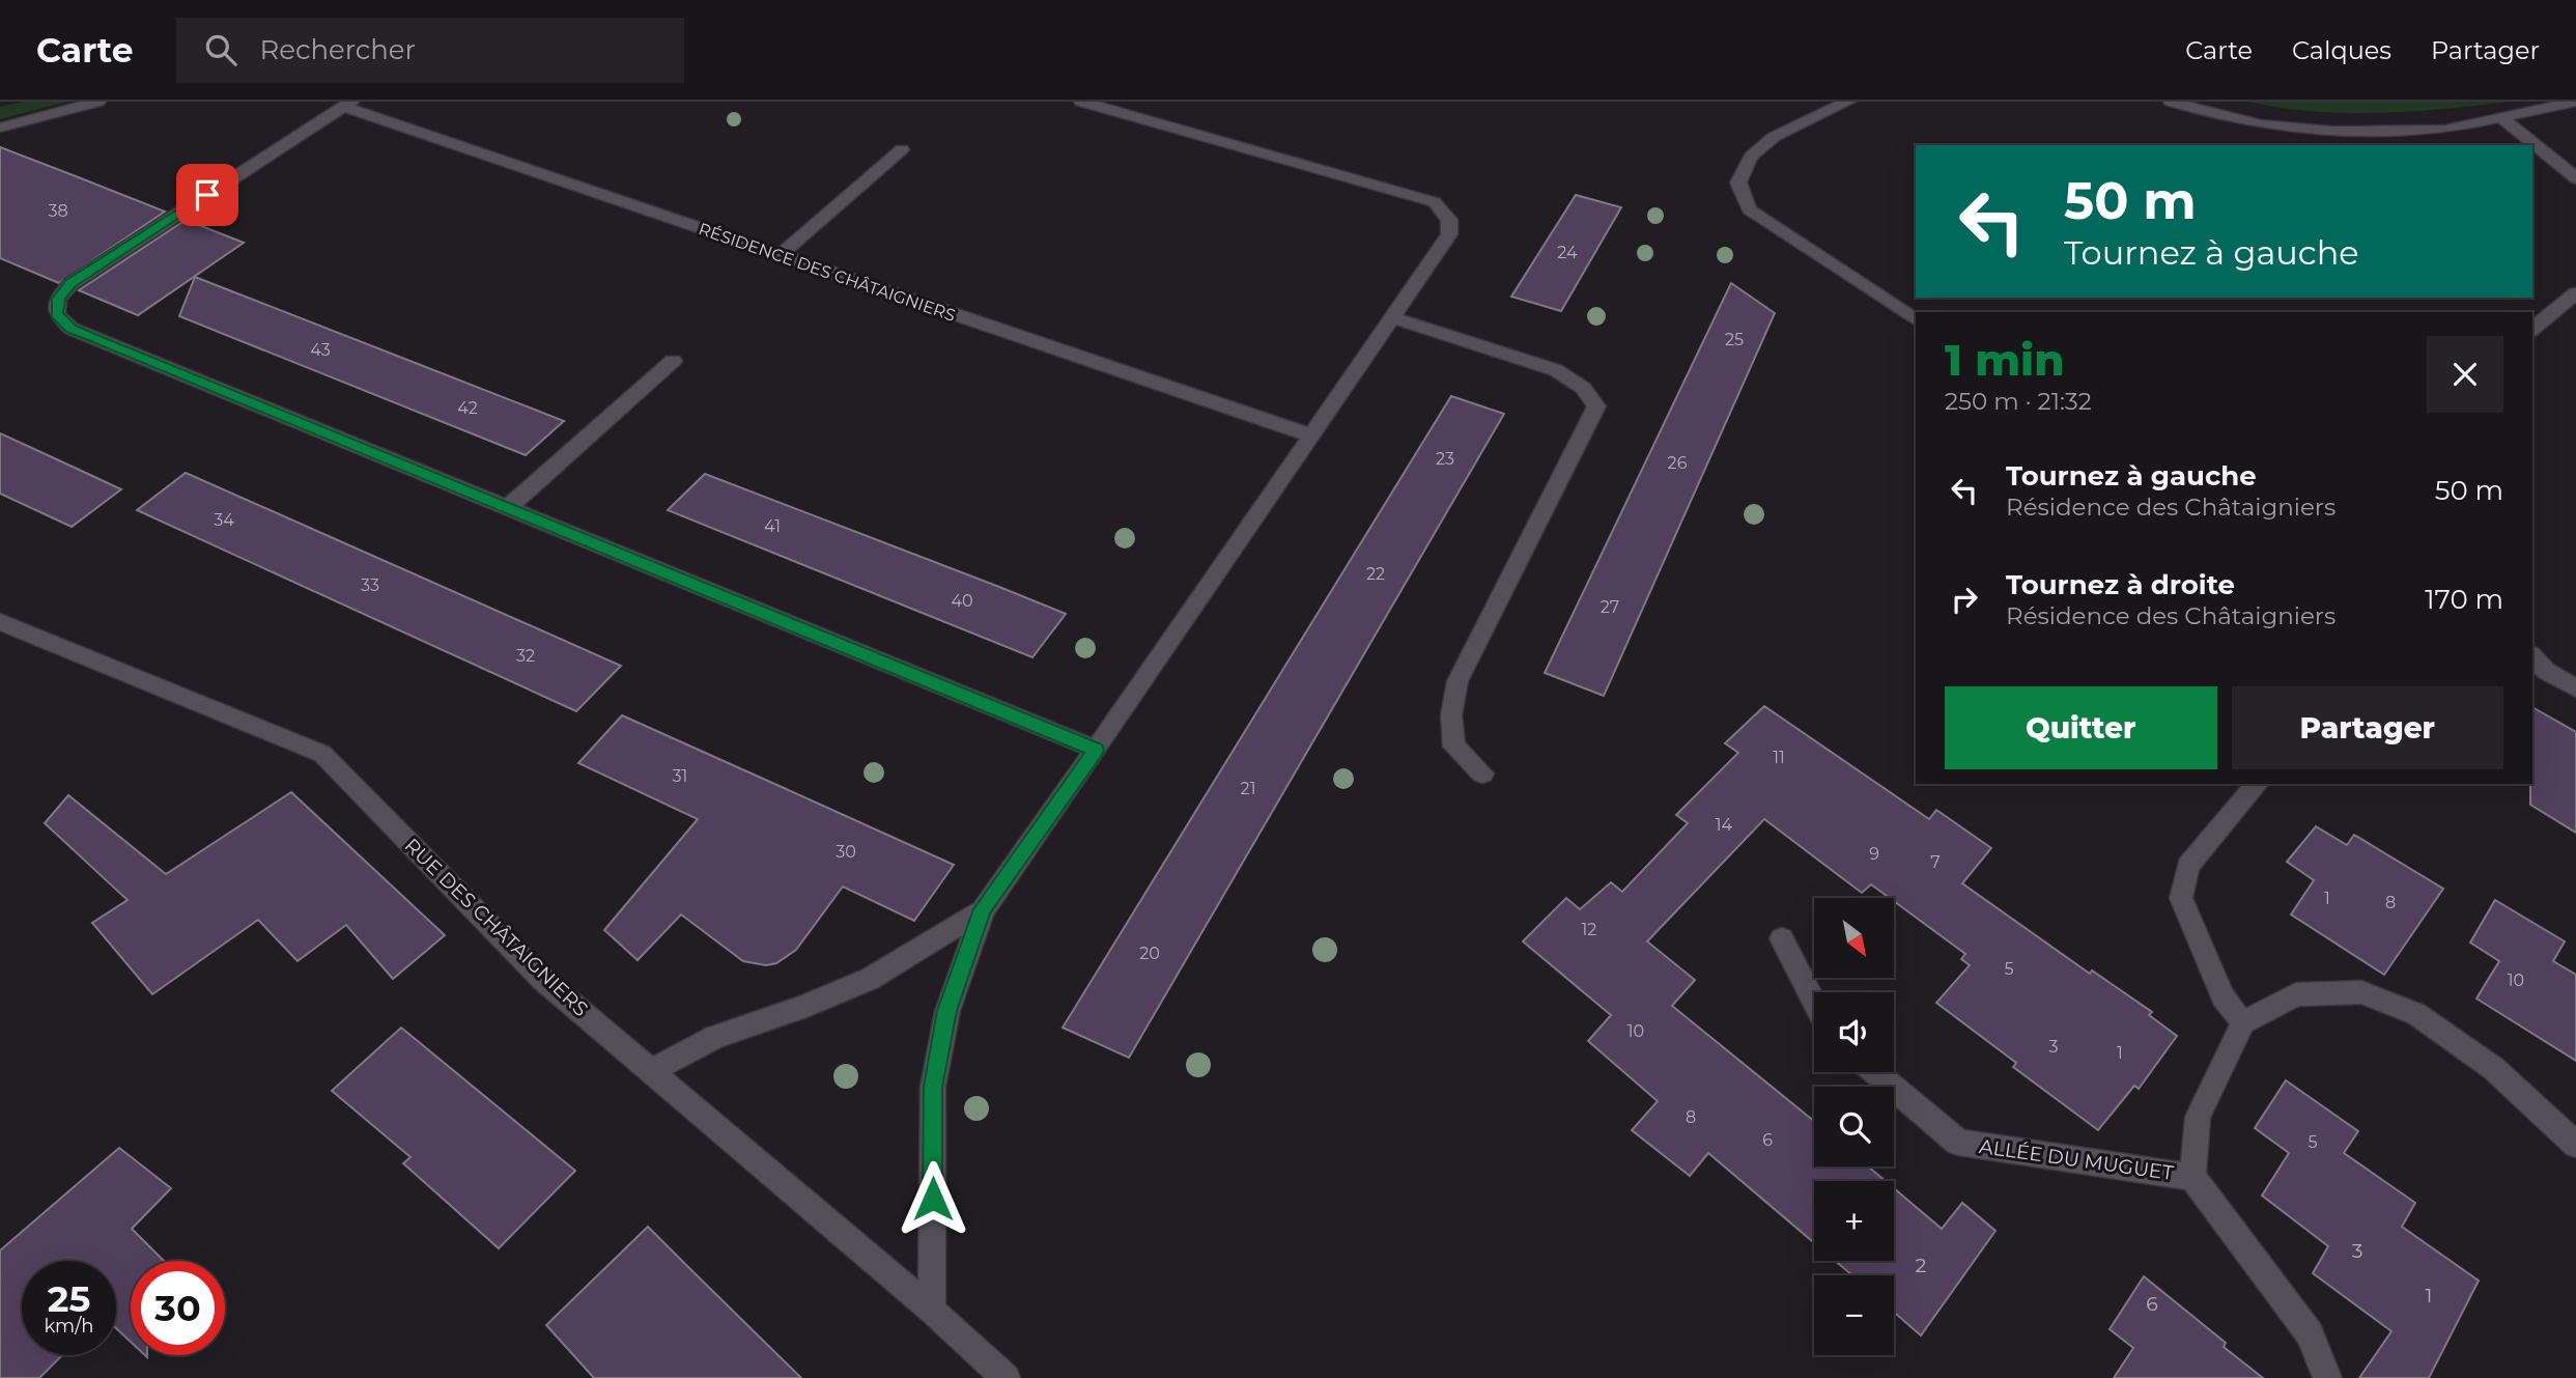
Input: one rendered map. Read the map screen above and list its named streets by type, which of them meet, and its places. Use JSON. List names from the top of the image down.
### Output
{
  "streets": {
    "street": ["RÉSIDENCE DES CHÂTAIGNIERS", "RUE DES CHÂTAIGNIERS", "ALLÉE DU MUGUET"]
  },
  "house_numbers": [
    "38",
    "24",
    "25",
    "43",
    "42",
    "23",
    "26",
    "34",
    "41",
    "22",
    "33",
    "40",
    "27",
    "32",
    "11",
    "31",
    "21",
    "14",
    "30",
    "9",
    "7",
    "1",
    "8",
    "12",
    "20",
    "5",
    "10",
    "10",
    "3",
    "1",
    "8",
    "6",
    "5",
    "3",
    "2",
    "1",
    "6"
  ],
  "north": "bottom right",
  "page": {
    "header": "Carte",
    "search": "Rechercher",
    "nav": ["Carte", "Calques", "Partager"],
    "turn": ["50 m", "Tournez à gauche"],
    "heading": ["1 min", "250 m · 21:32"],
    "list": [
      {
        "name": "Tournez à gauche",
        "note": "Résidence des Châtaigniers",
        "value": "50 m"
      },
      {
        "name": "Tournez à droite",
        "note": "Résidence des Châtaigniers",
        "value": "170 m"
      }
    ],
    "buttons": ["Quitter", "Partager"],
    "map_buttons": ["+", "−"],
    "speed": "25 km/h",
    "limit": "30"
  }
}
